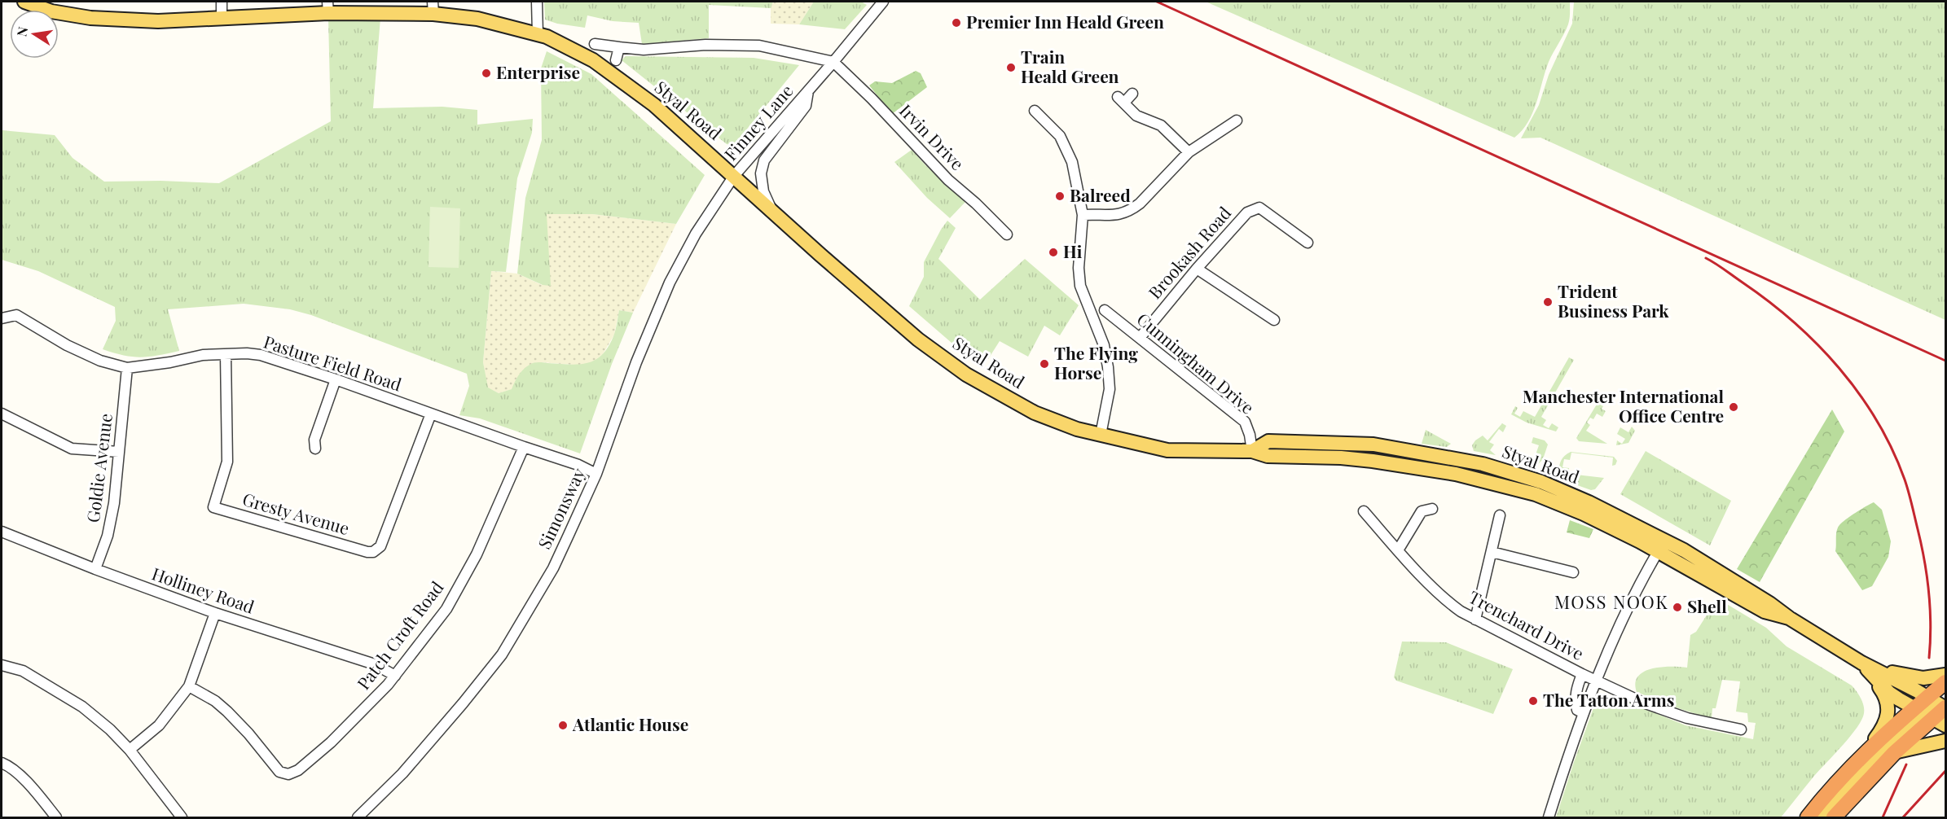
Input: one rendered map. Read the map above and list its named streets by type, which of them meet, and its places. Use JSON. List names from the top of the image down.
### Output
{
  "streets": {
    "main road": ["Styal Road"],
    "street": [
      "Finney Lane",
      "Irvin Drive",
      "Brookash Road",
      "Pasture Field Road",
      "Cunningham Drive",
      "Goldie Avenue",
      "Simonsway",
      "Gresty Avenue",
      "Holliney Road",
      "Trenchard Drive",
      "Patch Croft Road"
    ]
  },
  "crossings": [
    ["Styal Road", "Finney Lane"],
    ["Styal Road", "Cunningham Drive"],
    ["Styal Road", "Simonsway"],
    ["Finney Lane", "Irvin Drive"],
    ["Finney Lane", "Simonsway"],
    ["Brookash Road", "Cunningham Drive"],
    ["Pasture Field Road", "Goldie Avenue"],
    ["Pasture Field Road", "Simonsway"],
    ["Pasture Field Road", "Gresty Avenue"],
    ["Pasture Field Road", "Patch Croft Road"],
    ["Goldie Avenue", "Holliney Road"],
    ["Holliney Road", "Patch Croft Road"]
  ],
  "districts": ["MOSS NOOK"],
  "places": [
    "Premier Inn Heald Green",
    "Train Heald Green",
    "Enterprise",
    "Balreed",
    "Hi",
    "Trident Business Park",
    "The Flying Horse",
    "Manchester International Office Centre",
    "Shell",
    "The Tatton Arms",
    "Atlantic House"
  ],
  "north": "left"
}
